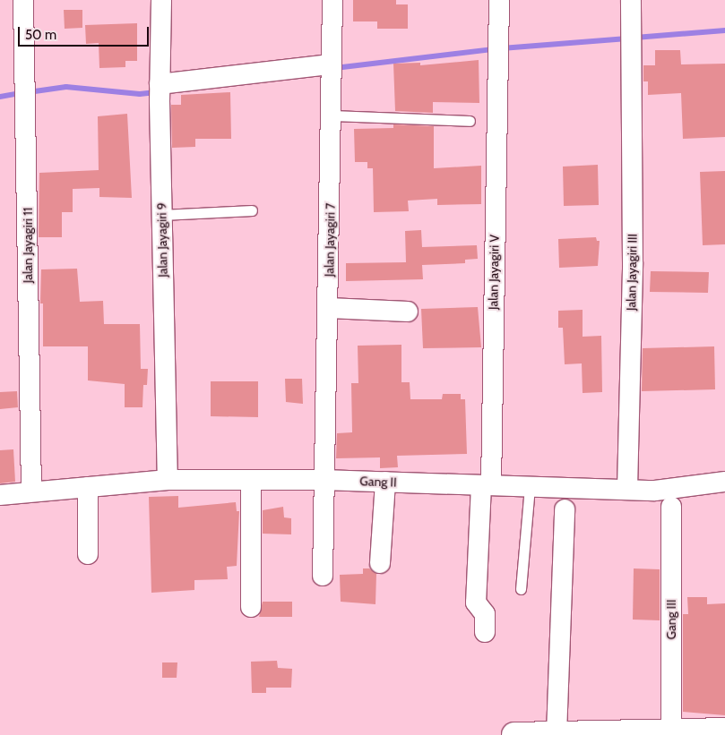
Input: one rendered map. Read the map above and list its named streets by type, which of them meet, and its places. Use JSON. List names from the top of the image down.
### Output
{
  "streets": {
    "street": [
      "Jalan Jayagiri 9",
      "Jalan Jayagiri 7",
      "Jalan Jayagiri 11",
      "Jalan Jayagiri V",
      "Jalan Jayagiri III",
      "Gang II",
      "Gang III"
    ]
  },
  "crossings": [
    ["Jalan Jayagiri 9", "Gang II"],
    ["Jalan Jayagiri 7", "Gang II"],
    ["Jalan Jayagiri 11", "Gang II"],
    ["Jalan Jayagiri V", "Gang II"],
    ["Jalan Jayagiri III", "Gang II"]
  ],
  "scale_bar": "50 m"
}
